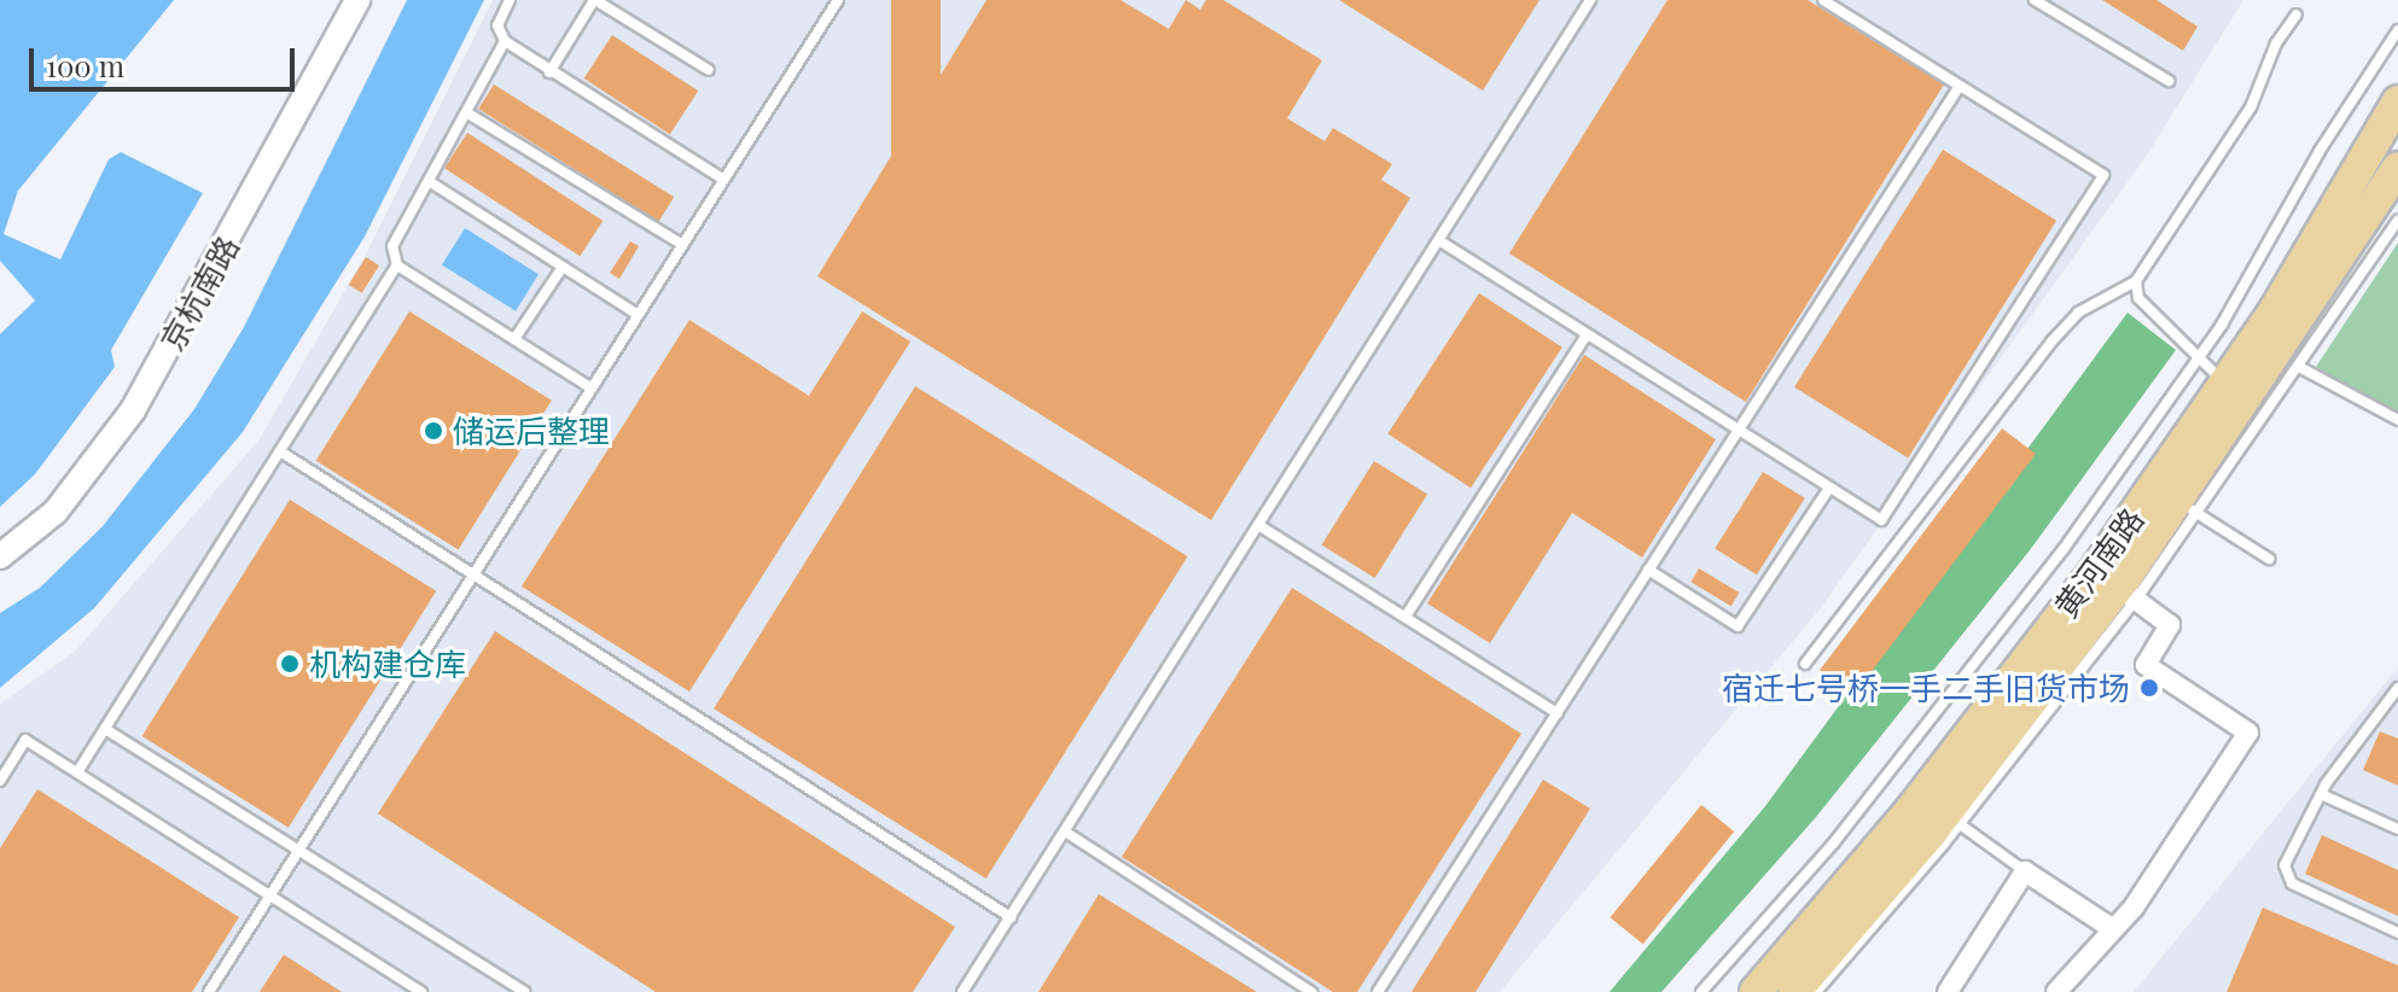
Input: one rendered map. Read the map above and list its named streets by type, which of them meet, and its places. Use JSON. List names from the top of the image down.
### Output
{
  "streets": {
    "main road": ["黄河南路"],
    "street": ["京杭南路"]
  },
  "places": ["储运后整理", "机构建仓库", "宿迁七号桥一手二手旧货市场"],
  "scale_bar": "100 m"
}
